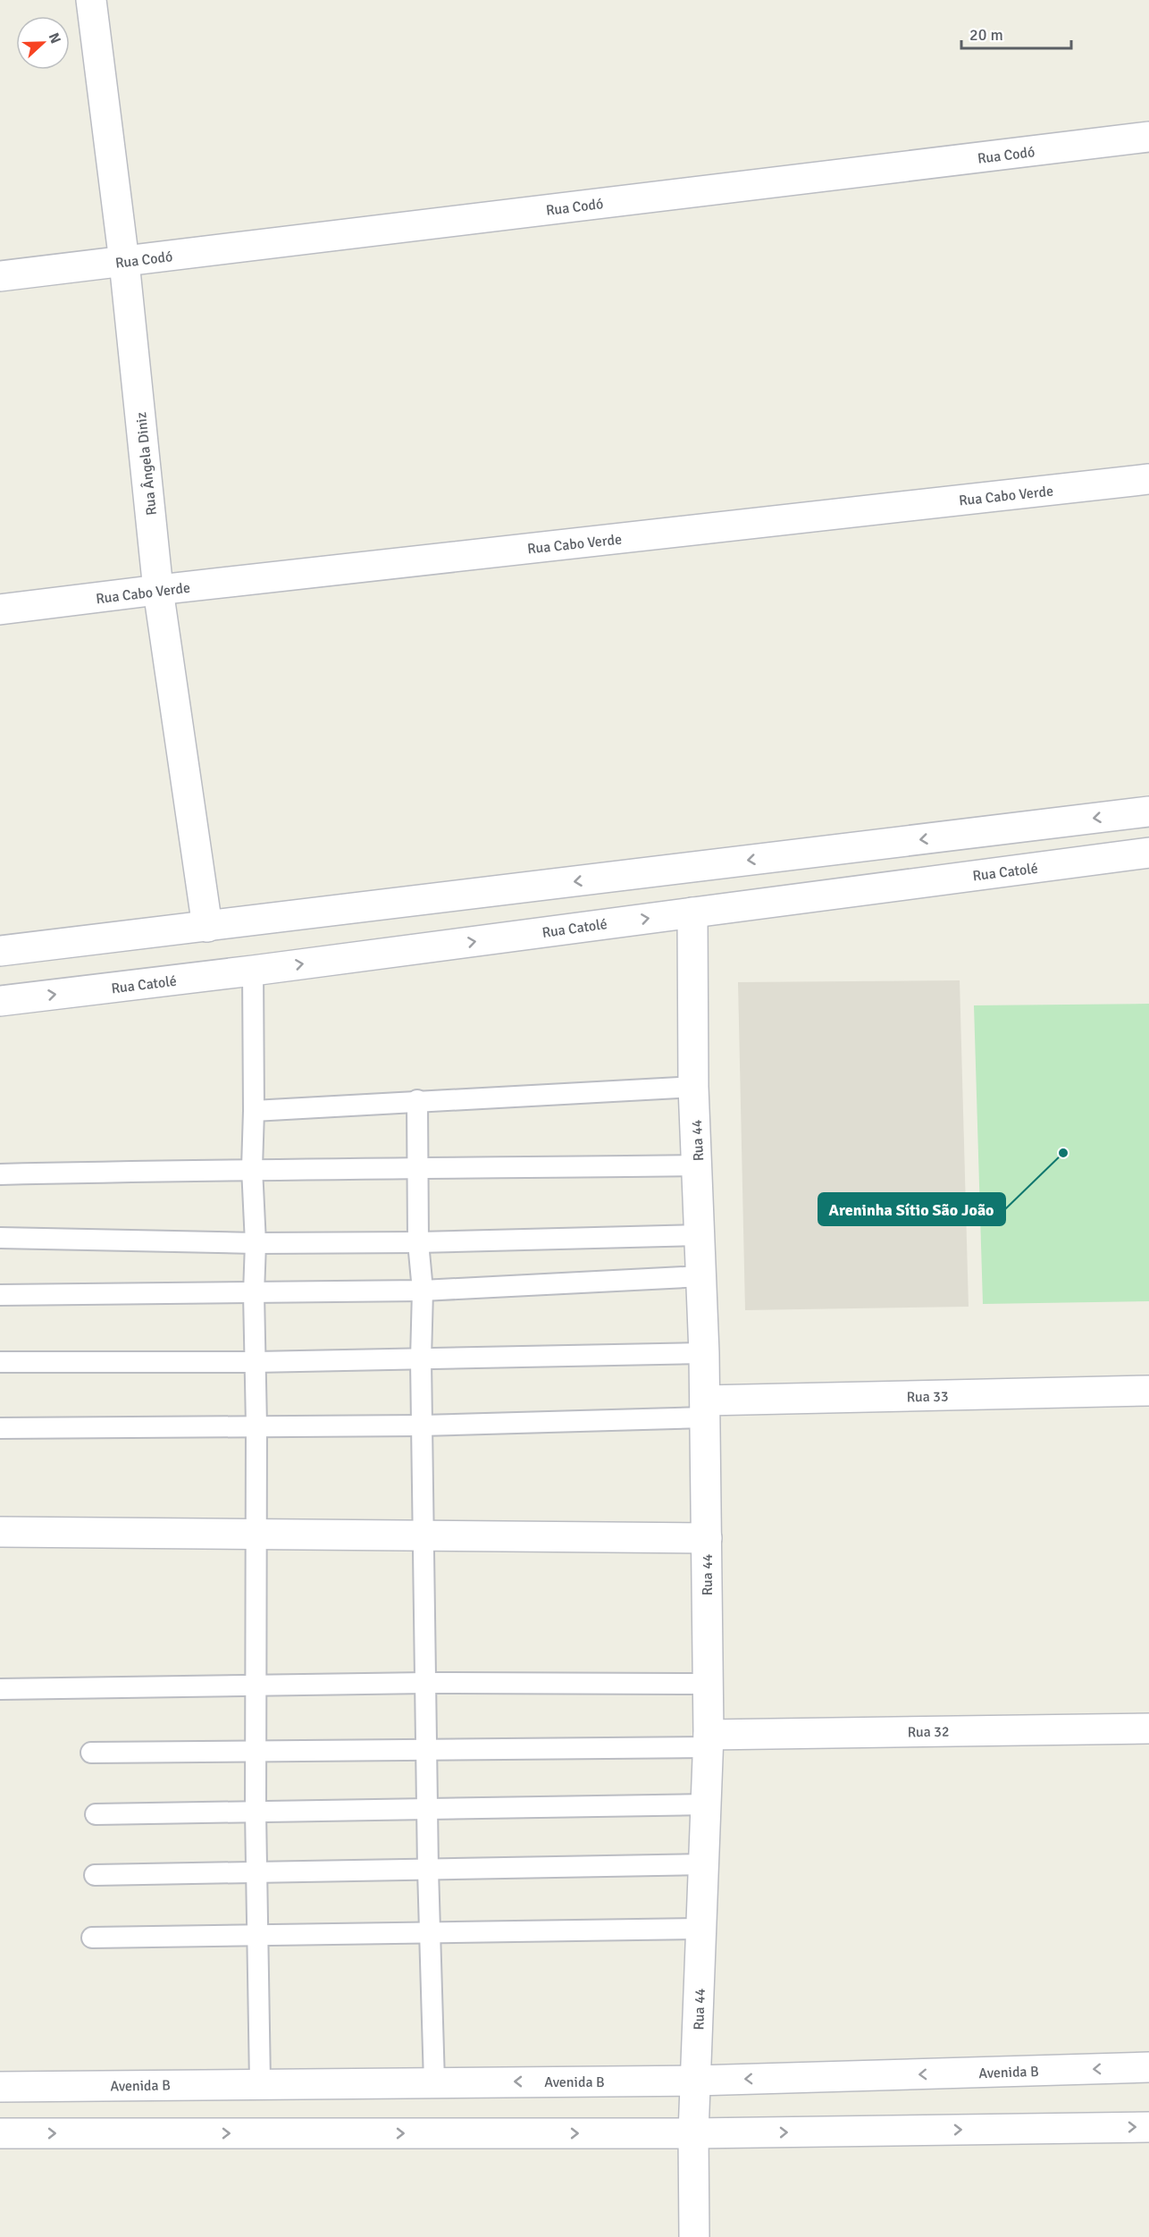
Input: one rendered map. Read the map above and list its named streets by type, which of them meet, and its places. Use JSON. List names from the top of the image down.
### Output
{
  "streets": {
    "street": [
      "Rua Codó",
      "Rua Ângela Diniz",
      "Rua Cabo Verde",
      "Rua Catolé",
      "Rua 44",
      "Rua 33",
      "Rua 32",
      "Avenida B"
    ]
  },
  "crossings": [
    ["Rua Codó", "Rua Ângela Diniz"],
    ["Rua Ângela Diniz", "Rua Cabo Verde"],
    ["Rua Catolé", "Rua 44"],
    ["Rua 44", "Rua 33"],
    ["Rua 44", "Rua 32"],
    ["Rua 44", "Avenida B"]
  ],
  "places": ["Areninha Sítio São João"],
  "scale_bar": "20 m",
  "north": "right"
}
